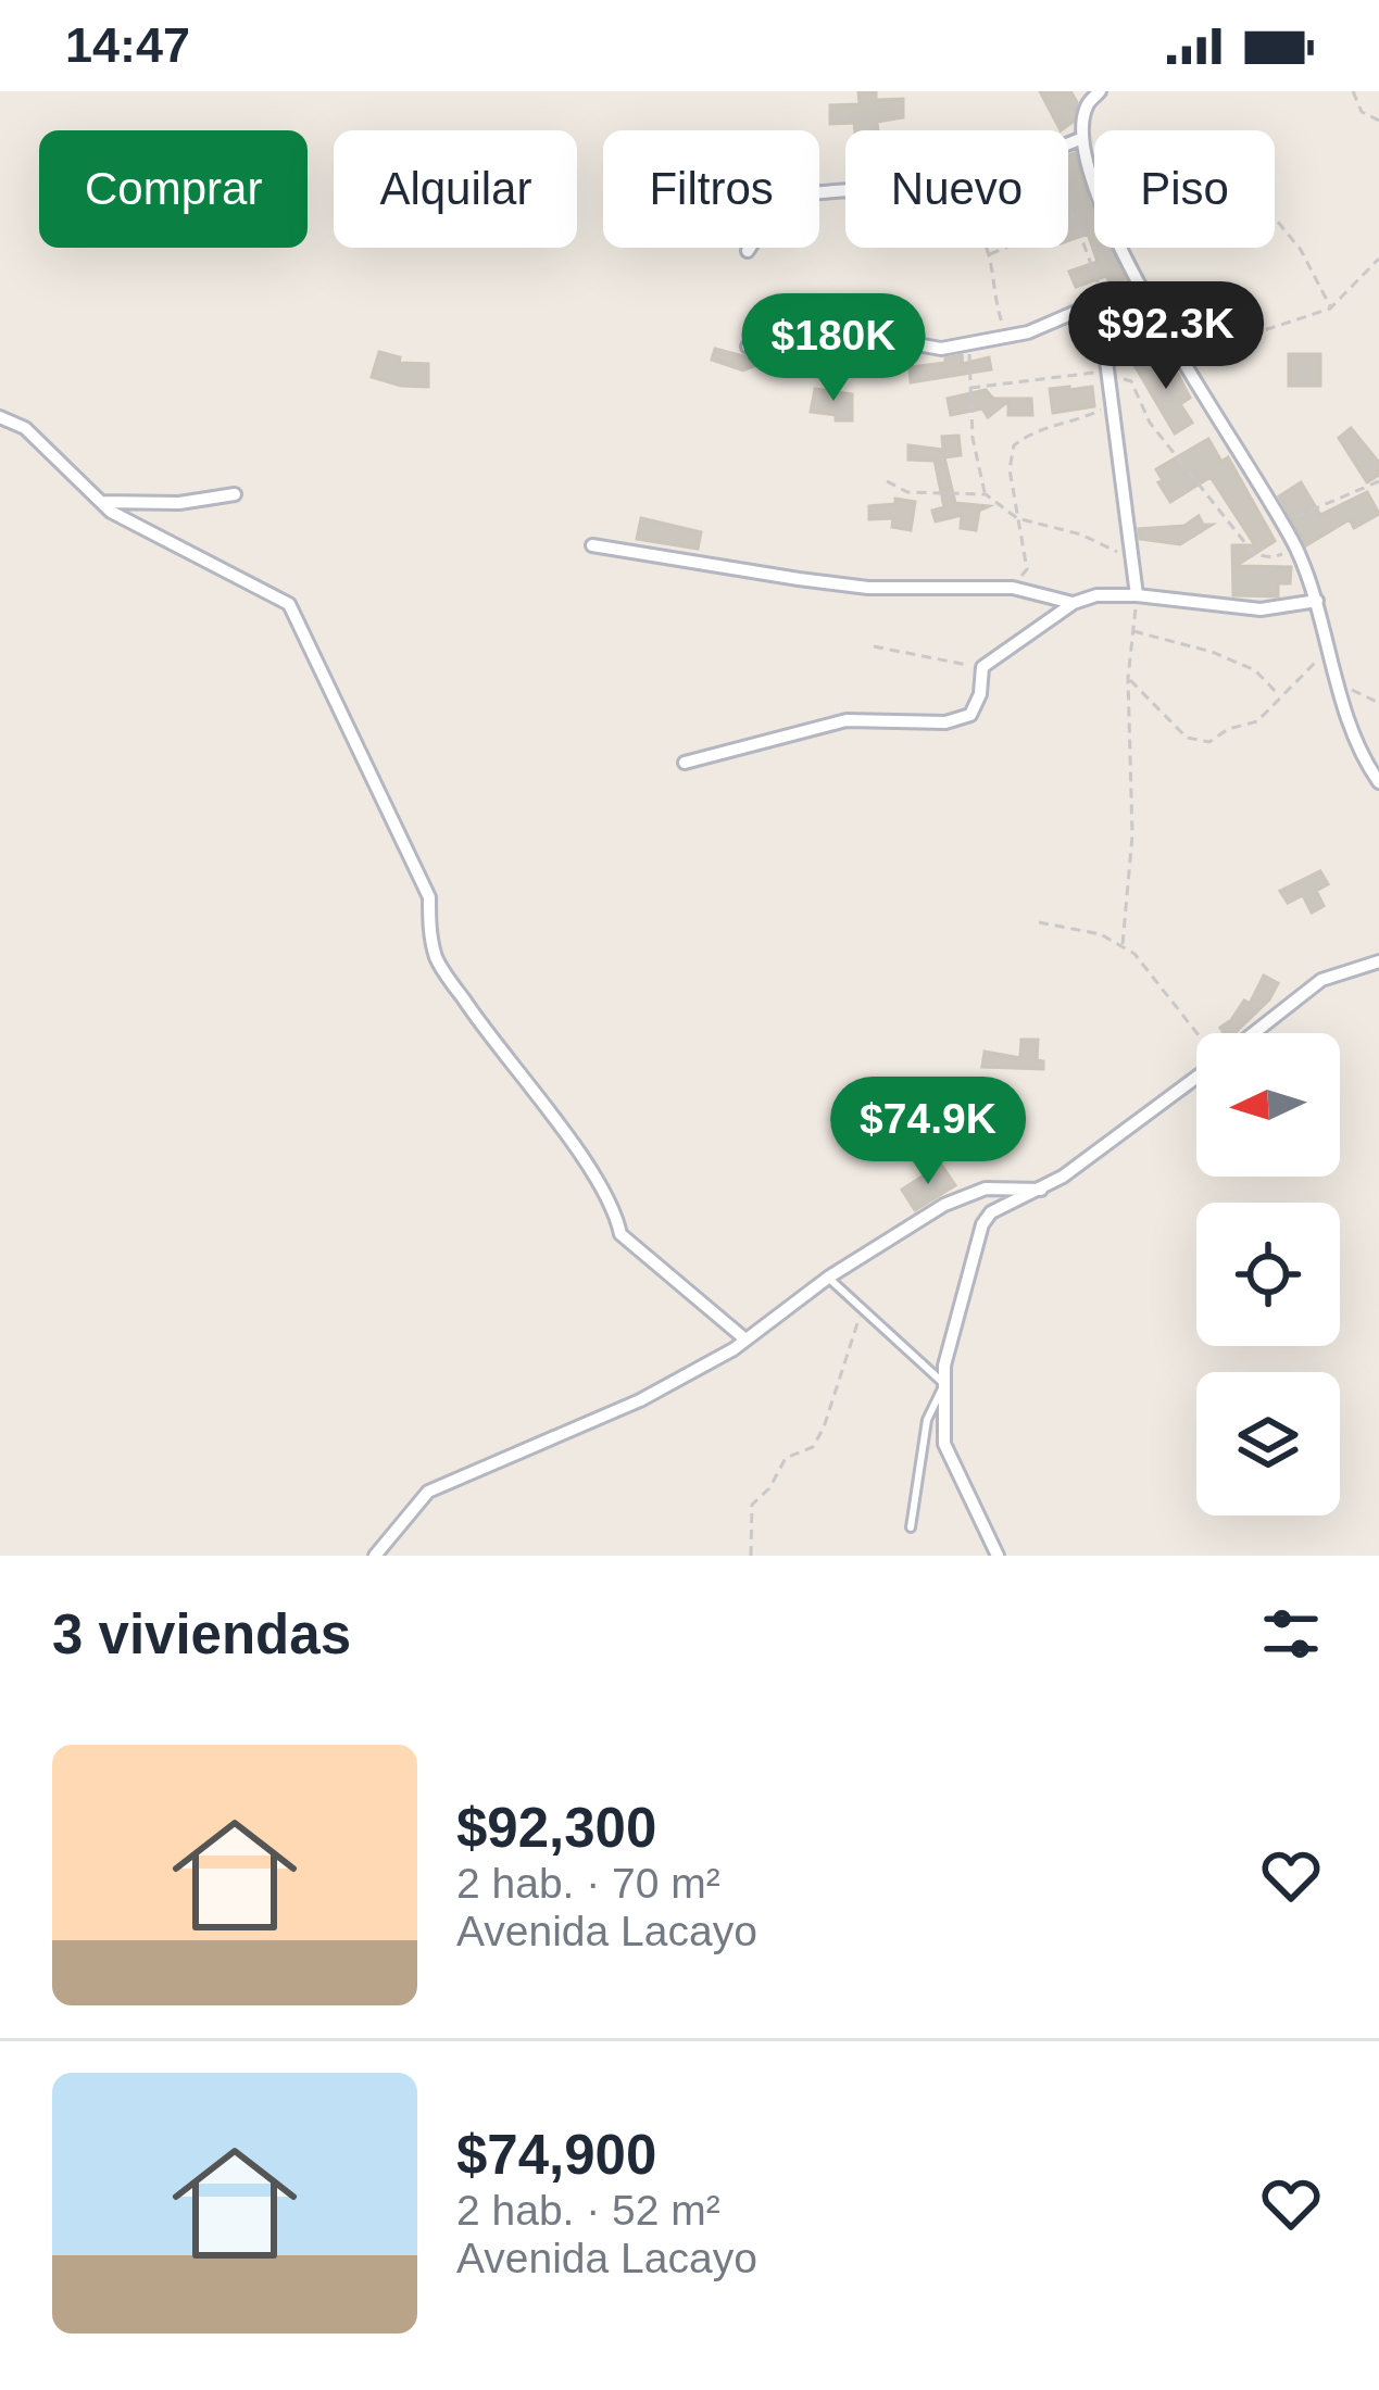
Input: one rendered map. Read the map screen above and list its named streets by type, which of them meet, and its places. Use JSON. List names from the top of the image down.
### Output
{
  "north": "left",
  "page": {
    "status": "14:47",
    "chip": [
      "Comprar",
      "Alquilar",
      "Filtros",
      "Nuevo",
      "Piso"
    ],
    "price": ["$92.3K", "$180K", "$74.9K"],
    "heading": "3 viviendas",
    "list": [
      {
        "name": "$92,300",
        "note": "2 hab. · 70 m² · Avenida Lacayo"
      },
      {
        "name": "$74,900",
        "note": "2 hab. · 52 m² · Avenida Lacayo"
      }
    ]
  }
}
